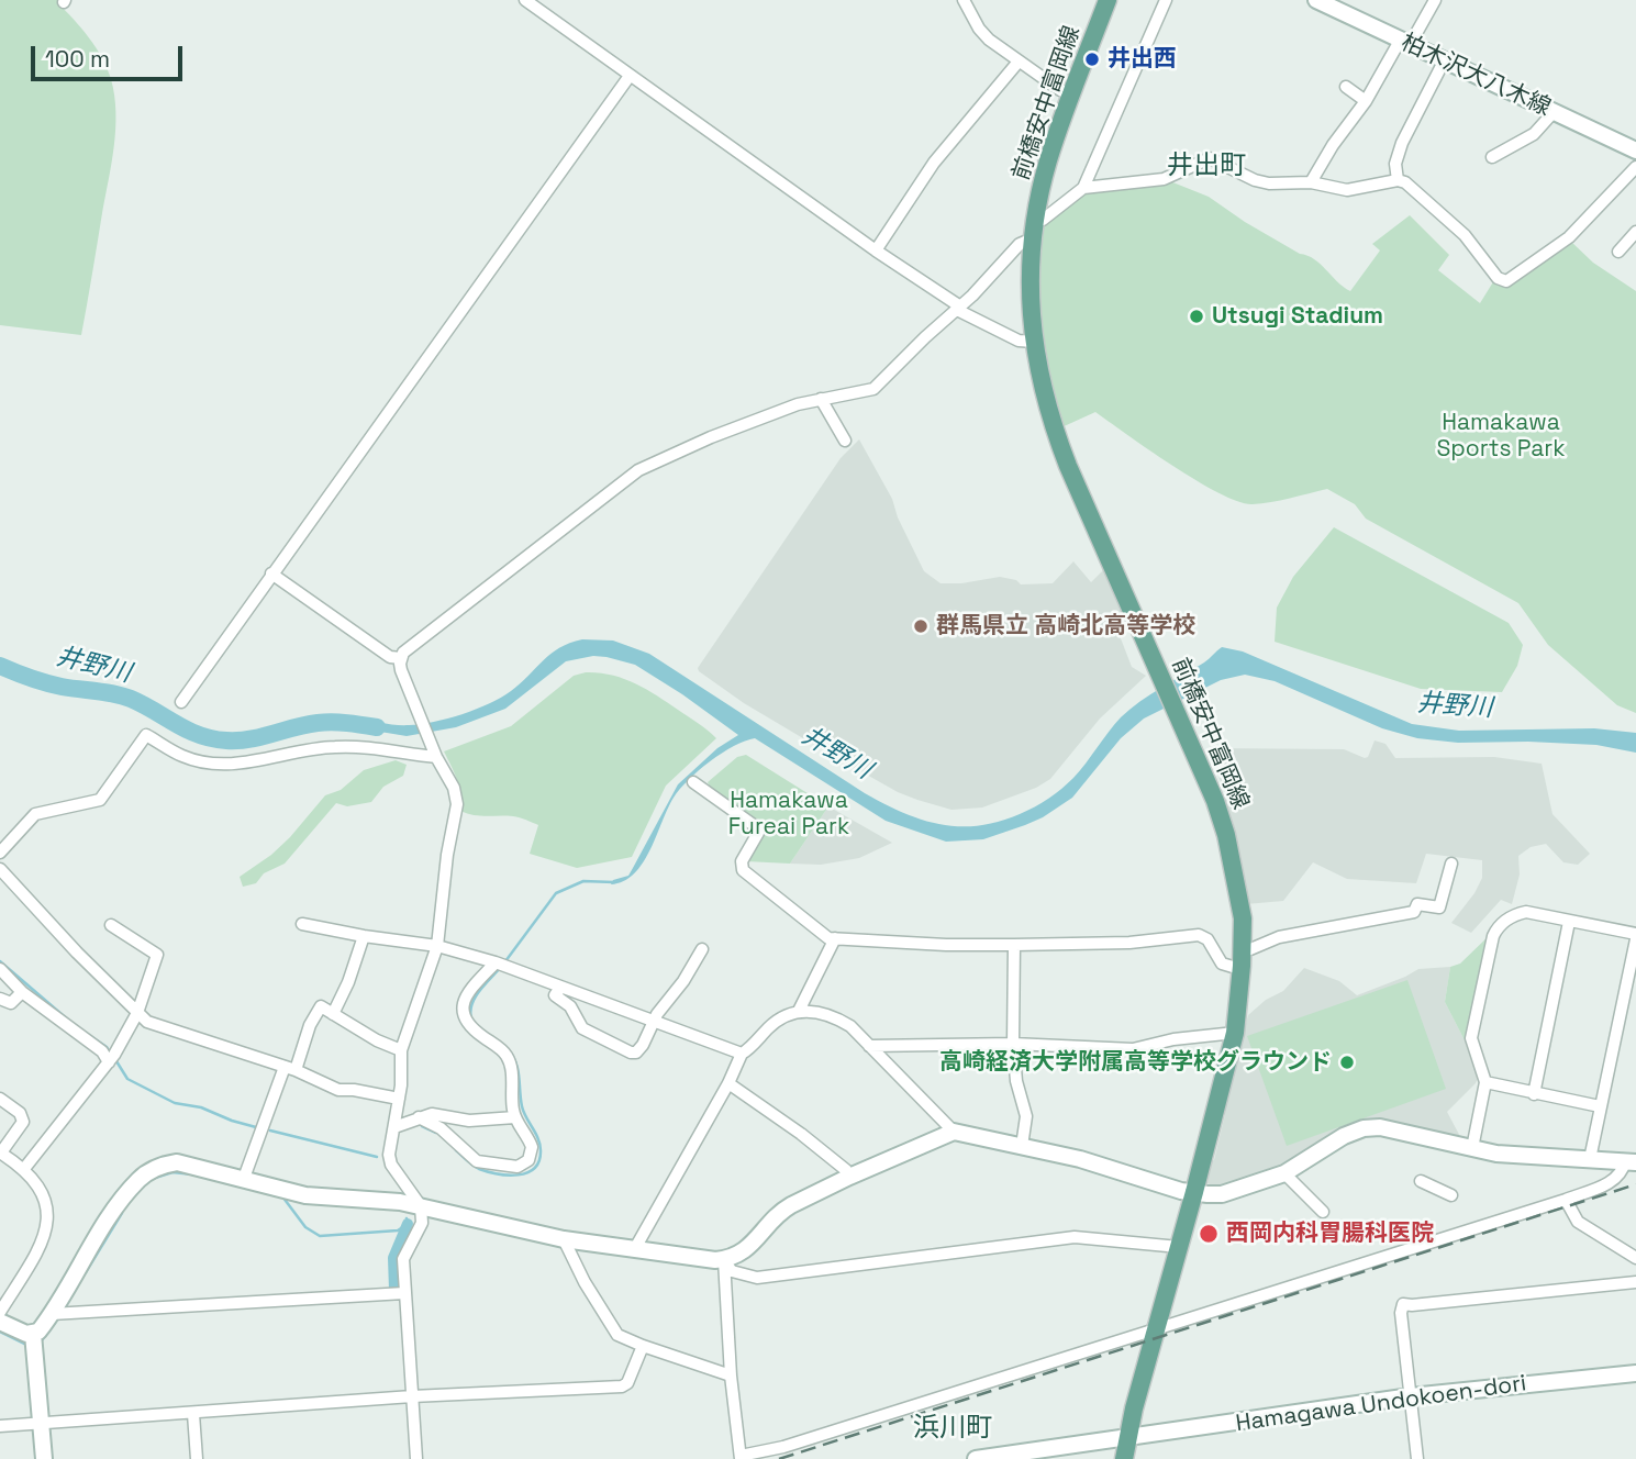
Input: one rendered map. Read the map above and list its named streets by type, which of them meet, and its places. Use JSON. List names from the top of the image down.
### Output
{
  "streets": {
    "main road": ["前橋安中富岡線"],
    "street": ["柏木沢大八木線", "Hamagawa Undokoen-dori"]
  },
  "crossings": [
    ["前橋安中富岡線", "Hamagawa Undokoen-dori"]
  ],
  "districts": ["井出町", "浜川町"],
  "water": ["井野川"],
  "parks": ["Hamakawa Sports Park", "Hamakawa Fureai Park"],
  "places": [
    "井出西",
    "Utsugi Stadium",
    "群馬県立 高崎北高等学校",
    "高崎経済大学附属高等学校グラウンド",
    "西岡内科胃腸科医院"
  ],
  "scale_bar": "100 m"
}
